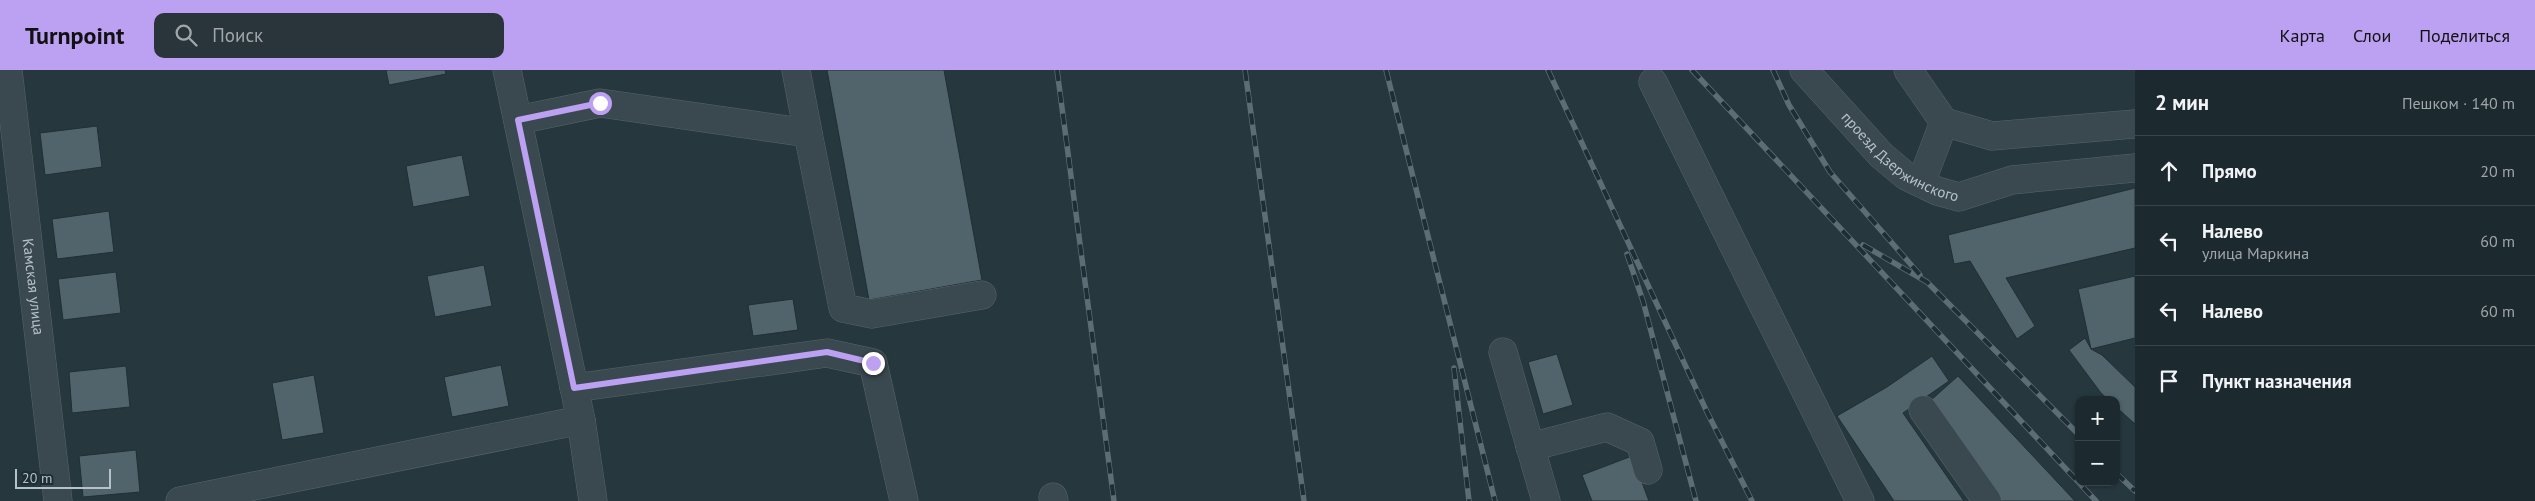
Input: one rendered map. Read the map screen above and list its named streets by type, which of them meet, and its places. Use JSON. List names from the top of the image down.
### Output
{
  "streets": {
    "street": ["проезд Дзержинского", "Камская улица"]
  },
  "scale_bar": "20 m",
  "page": {
    "header": "Turnpoint",
    "search": "Поиск",
    "nav": ["Карта", "Слои", "Поделиться"],
    "heading": ["2 мин", "Пешком · 140 m"],
    "list": [
      ["Прямо", "20 m"],
      ["Налево", "улица Маркина", "60 m"],
      ["Налево", "60 m"],
      "Пункт назначения"
    ],
    "map_buttons": ["+", "−"],
    "scale": "20 m"
  }
}
